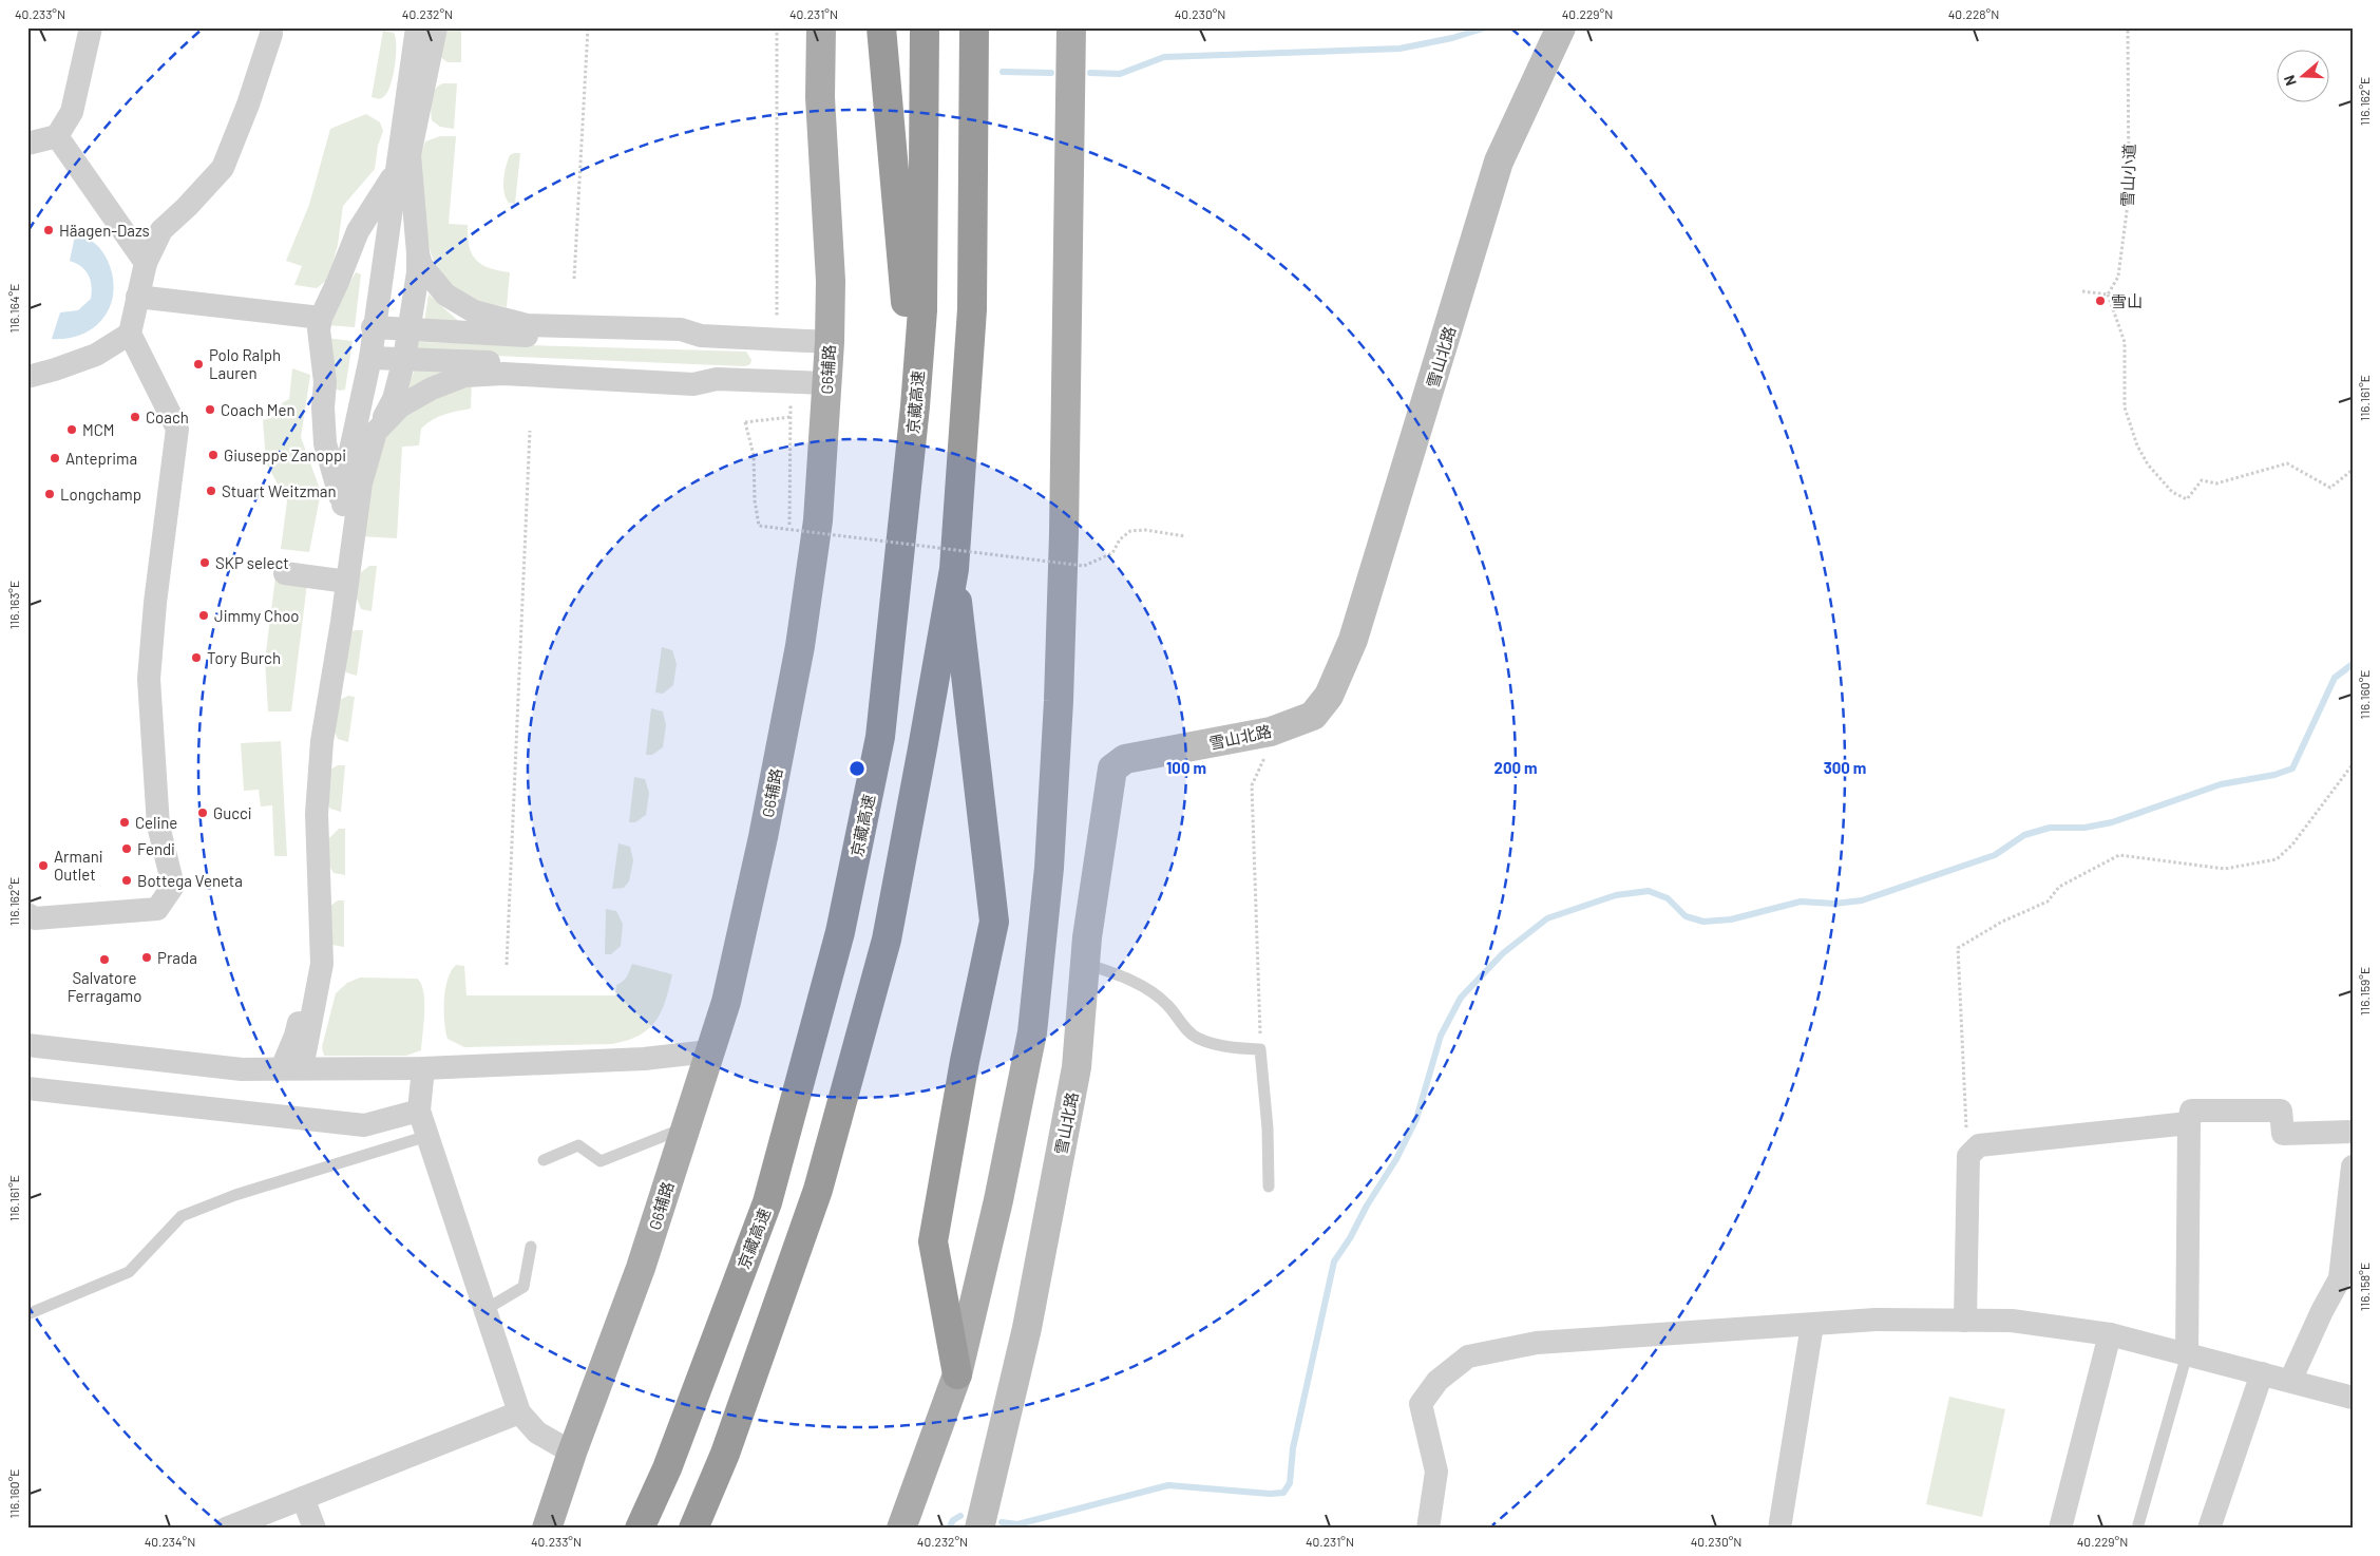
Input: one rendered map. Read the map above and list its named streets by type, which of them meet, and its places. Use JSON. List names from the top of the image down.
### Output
{
  "streets": {
    "highway": ["京藏高速"],
    "main road": ["G6辅路"],
    "street": ["雪山北路"],
    "path": ["雪山小道"]
  },
  "places": [
    "Häagen-Dazs",
    "雪山",
    "Polo Ralph Lauren",
    "Coach Men",
    "Coach",
    "MCM",
    "Giuseppe Zanoppi",
    "Anteprima",
    "Stuart Weitzman",
    "Longchamp",
    "SKP select",
    "Jimmy Choo",
    "Tory Burch",
    "Gucci",
    "Celine",
    "Fendi",
    "Armani Outlet",
    "Bottega Veneta",
    "Prada",
    "Salvatore Ferragamo"
  ],
  "north": "left",
  "coordinates": [
    "40.233°N",
    "40.232°N",
    "40.231°N",
    "40.230°N",
    "40.229°N",
    "40.228°N",
    "116.162°E",
    "116.164°E",
    "116.161°E",
    "116.163°E",
    "116.160°E",
    "116.159°E",
    "116.158°E",
    "40.234°N"
  ],
  "rings": ["100 m", "200 m", "300 m"]
}
